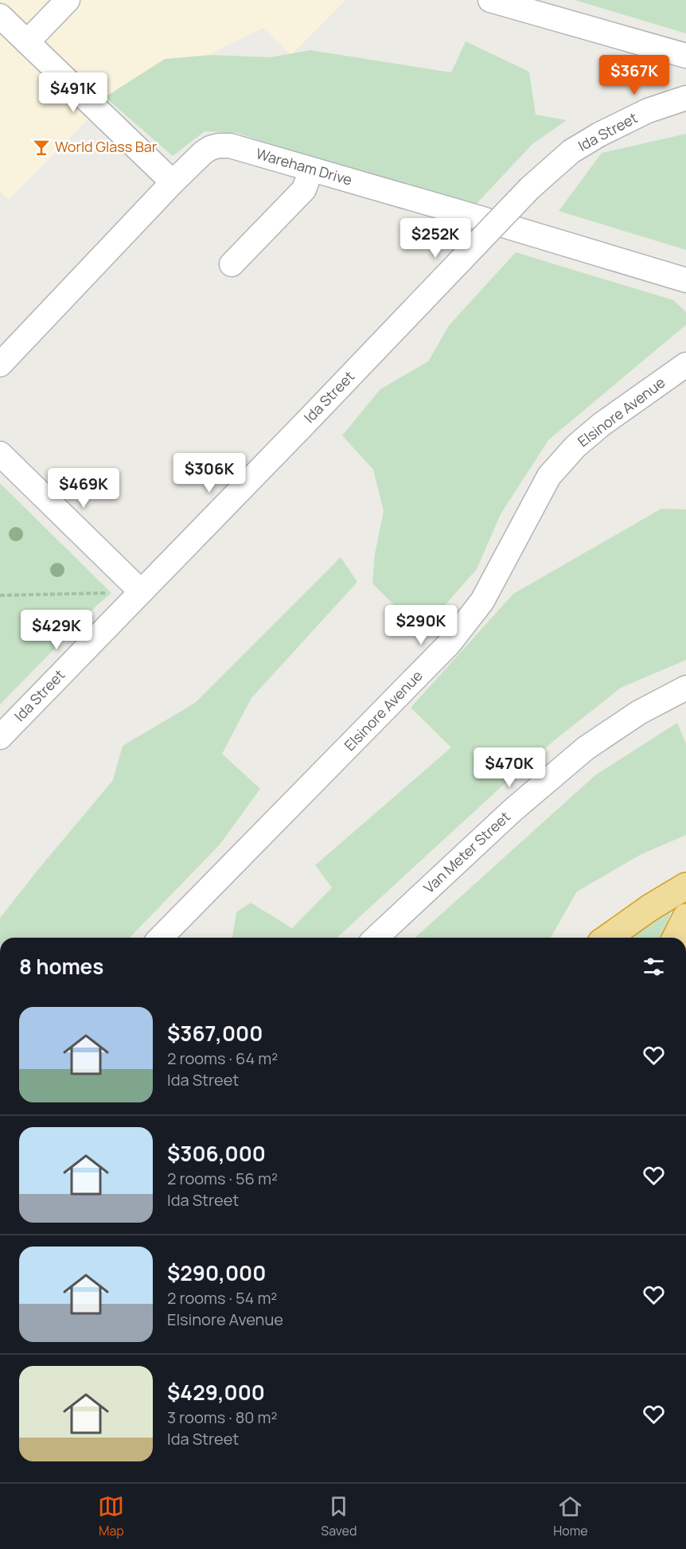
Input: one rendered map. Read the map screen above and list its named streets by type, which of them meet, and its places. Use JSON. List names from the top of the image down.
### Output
{
  "streets": {
    "street": [
      "Ida Street",
      "Wareham Drive",
      "Elsinore Avenue",
      "Van Meter Street"
    ]
  },
  "places": {
    "bar": ["World Glass Bar"]
  },
  "page": {
    "price": [
      "$367K",
      "$491K",
      "$252K",
      "$306K",
      "$469K",
      "$290K",
      "$429K",
      "$470K"
    ],
    "heading": "8 homes",
    "list": [
      {
        "name": "$367,000",
        "note": "2 rooms · 64 m² · Ida Street"
      },
      {
        "name": "$306,000",
        "note": "2 rooms · 56 m² · Ida Street"
      },
      {
        "name": "$290,000",
        "note": "2 rooms · 54 m² · Elsinore Avenue"
      },
      {
        "name": "$429,000",
        "note": "3 rooms · 80 m² · Ida Street"
      }
    ],
    "tabs": ["Map", "Saved", "Home"]
  }
}
